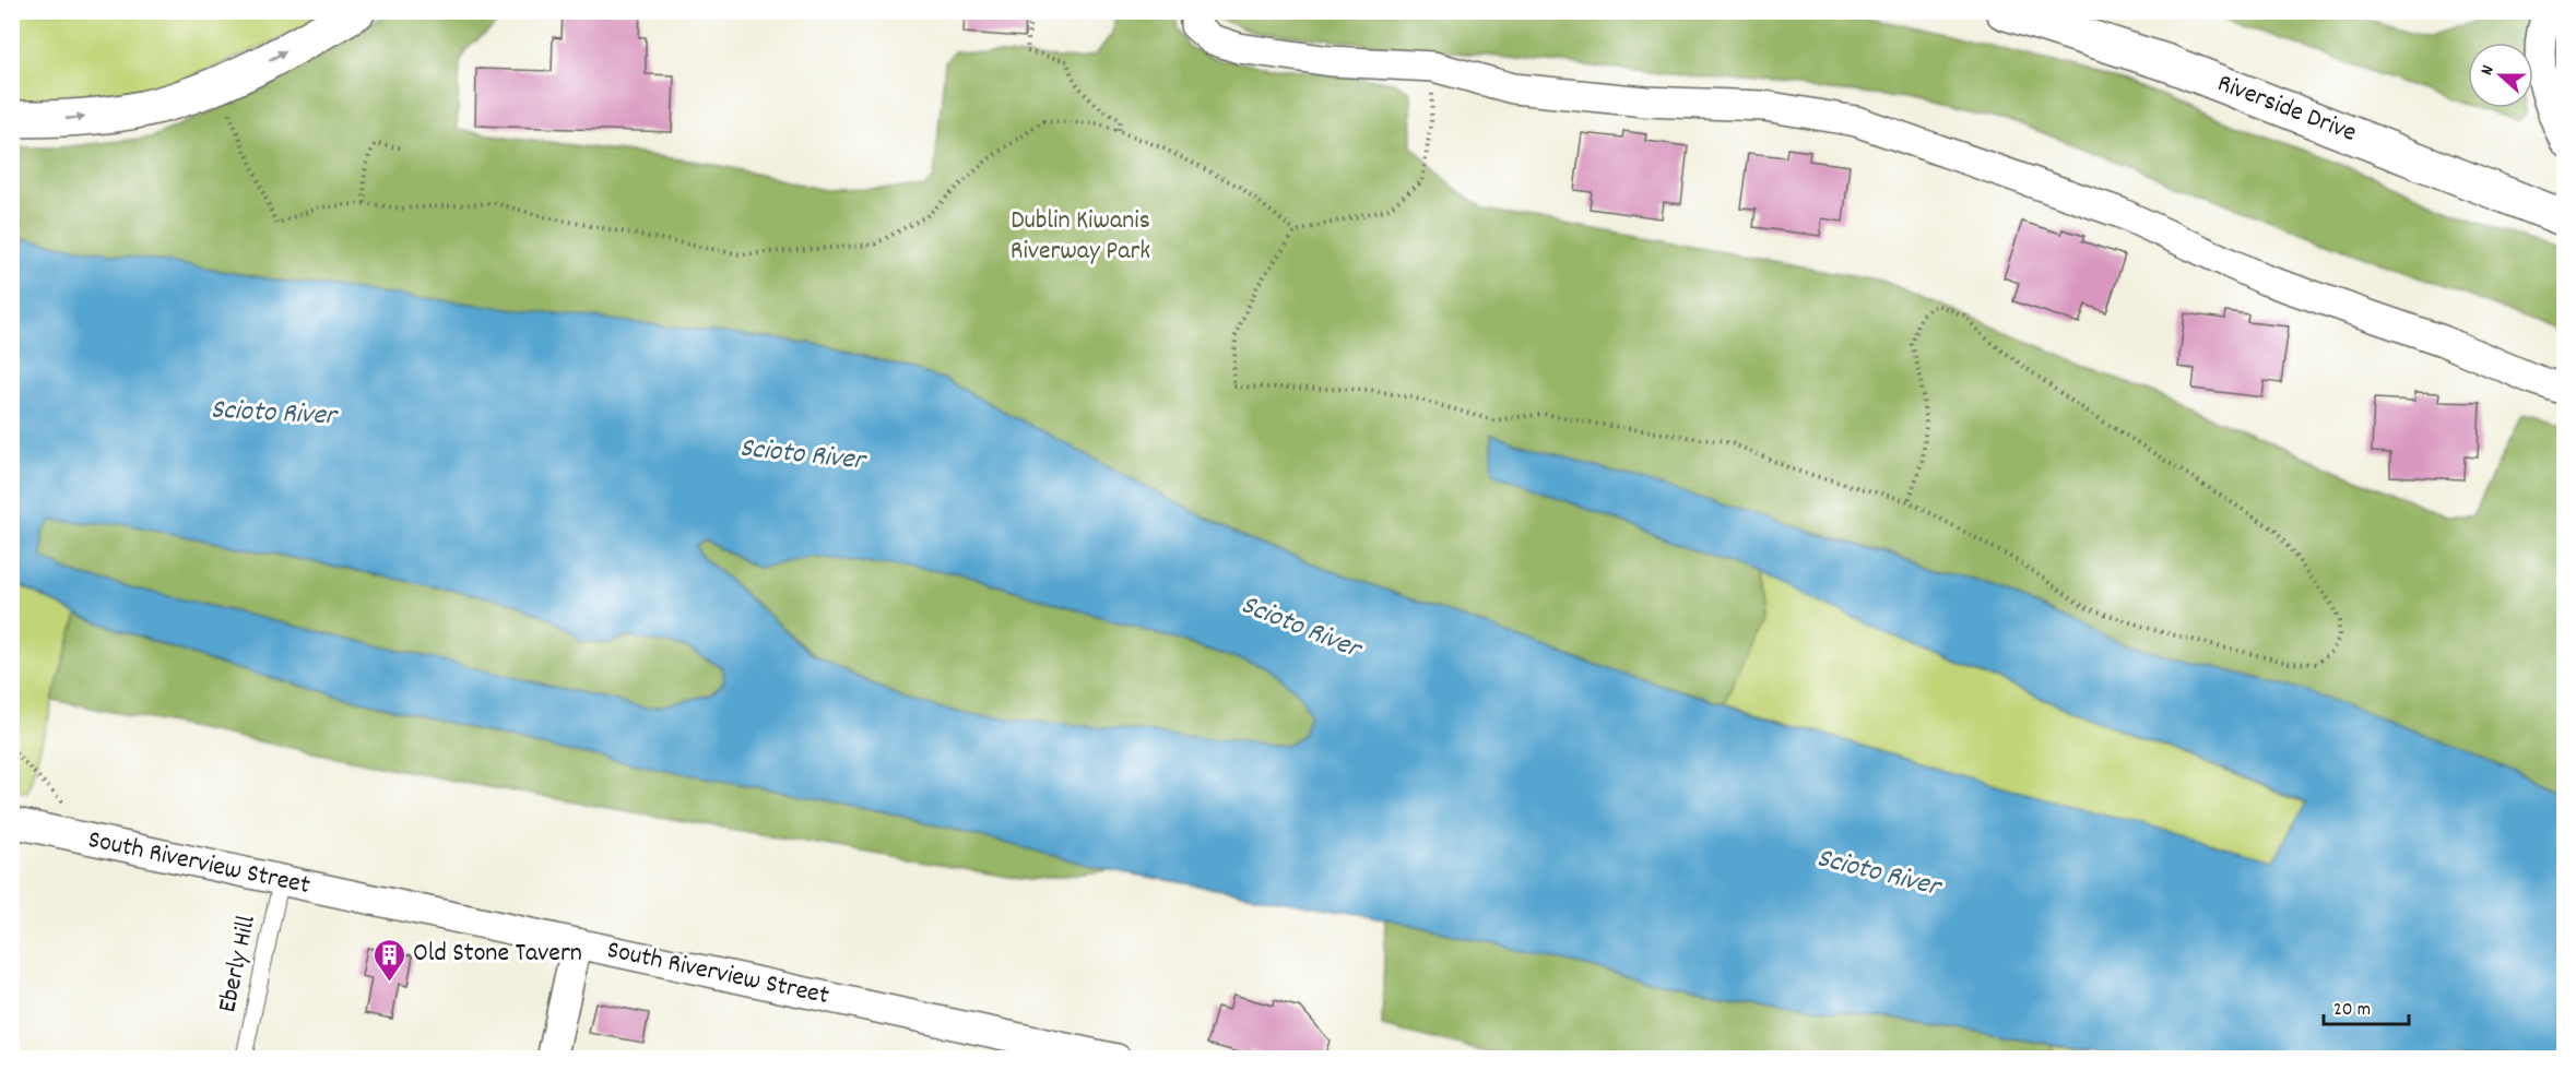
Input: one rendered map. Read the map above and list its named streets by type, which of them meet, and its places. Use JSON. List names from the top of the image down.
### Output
{
  "streets": {
    "main road": ["Riverside Drive"],
    "street": ["South Riverview Street"],
    "lane": ["Eberly Hill"]
  },
  "crossings": [
    ["South Riverview Street", "Eberly Hill"]
  ],
  "water": ["Scioto River"],
  "parks": ["Dublin Kiwanis Riverway Park"],
  "places": {
    "building": ["Old Stone Tavern"]
  },
  "scale_bar": "20 m",
  "north": "left"
}
